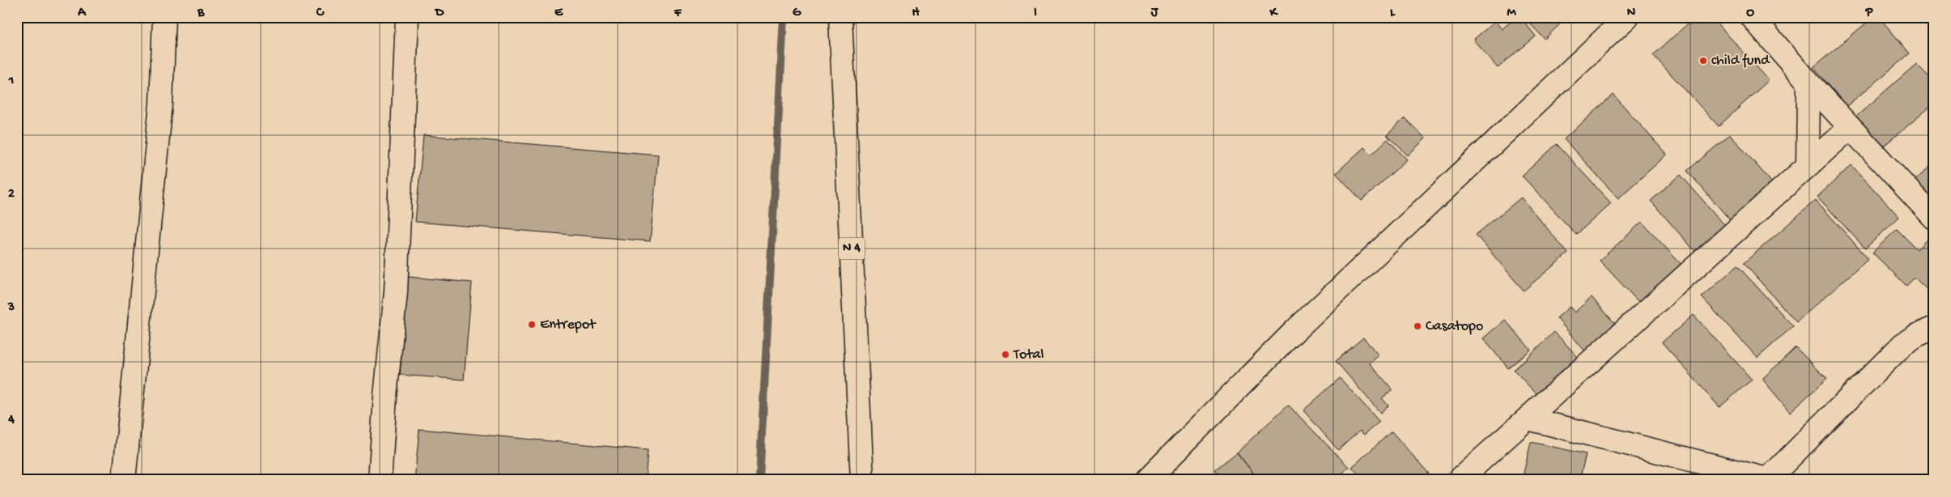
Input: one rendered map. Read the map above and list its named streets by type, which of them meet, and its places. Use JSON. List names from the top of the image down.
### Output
{
  "streets": {
    "main road": ["N 4"]
  },
  "places": [
    "child fund",
    "Entrepot",
    "Casatopo",
    "Total"
  ],
  "grid": {
    "columns": [
      "A",
      "B",
      "C",
      "D",
      "E",
      "F",
      "G",
      "H",
      "I",
      "J",
      "K",
      "L",
      "M",
      "N",
      "O",
      "P"
    ],
    "rows": [
      "1",
      "2",
      "3",
      "4"
    ]
  }
}
